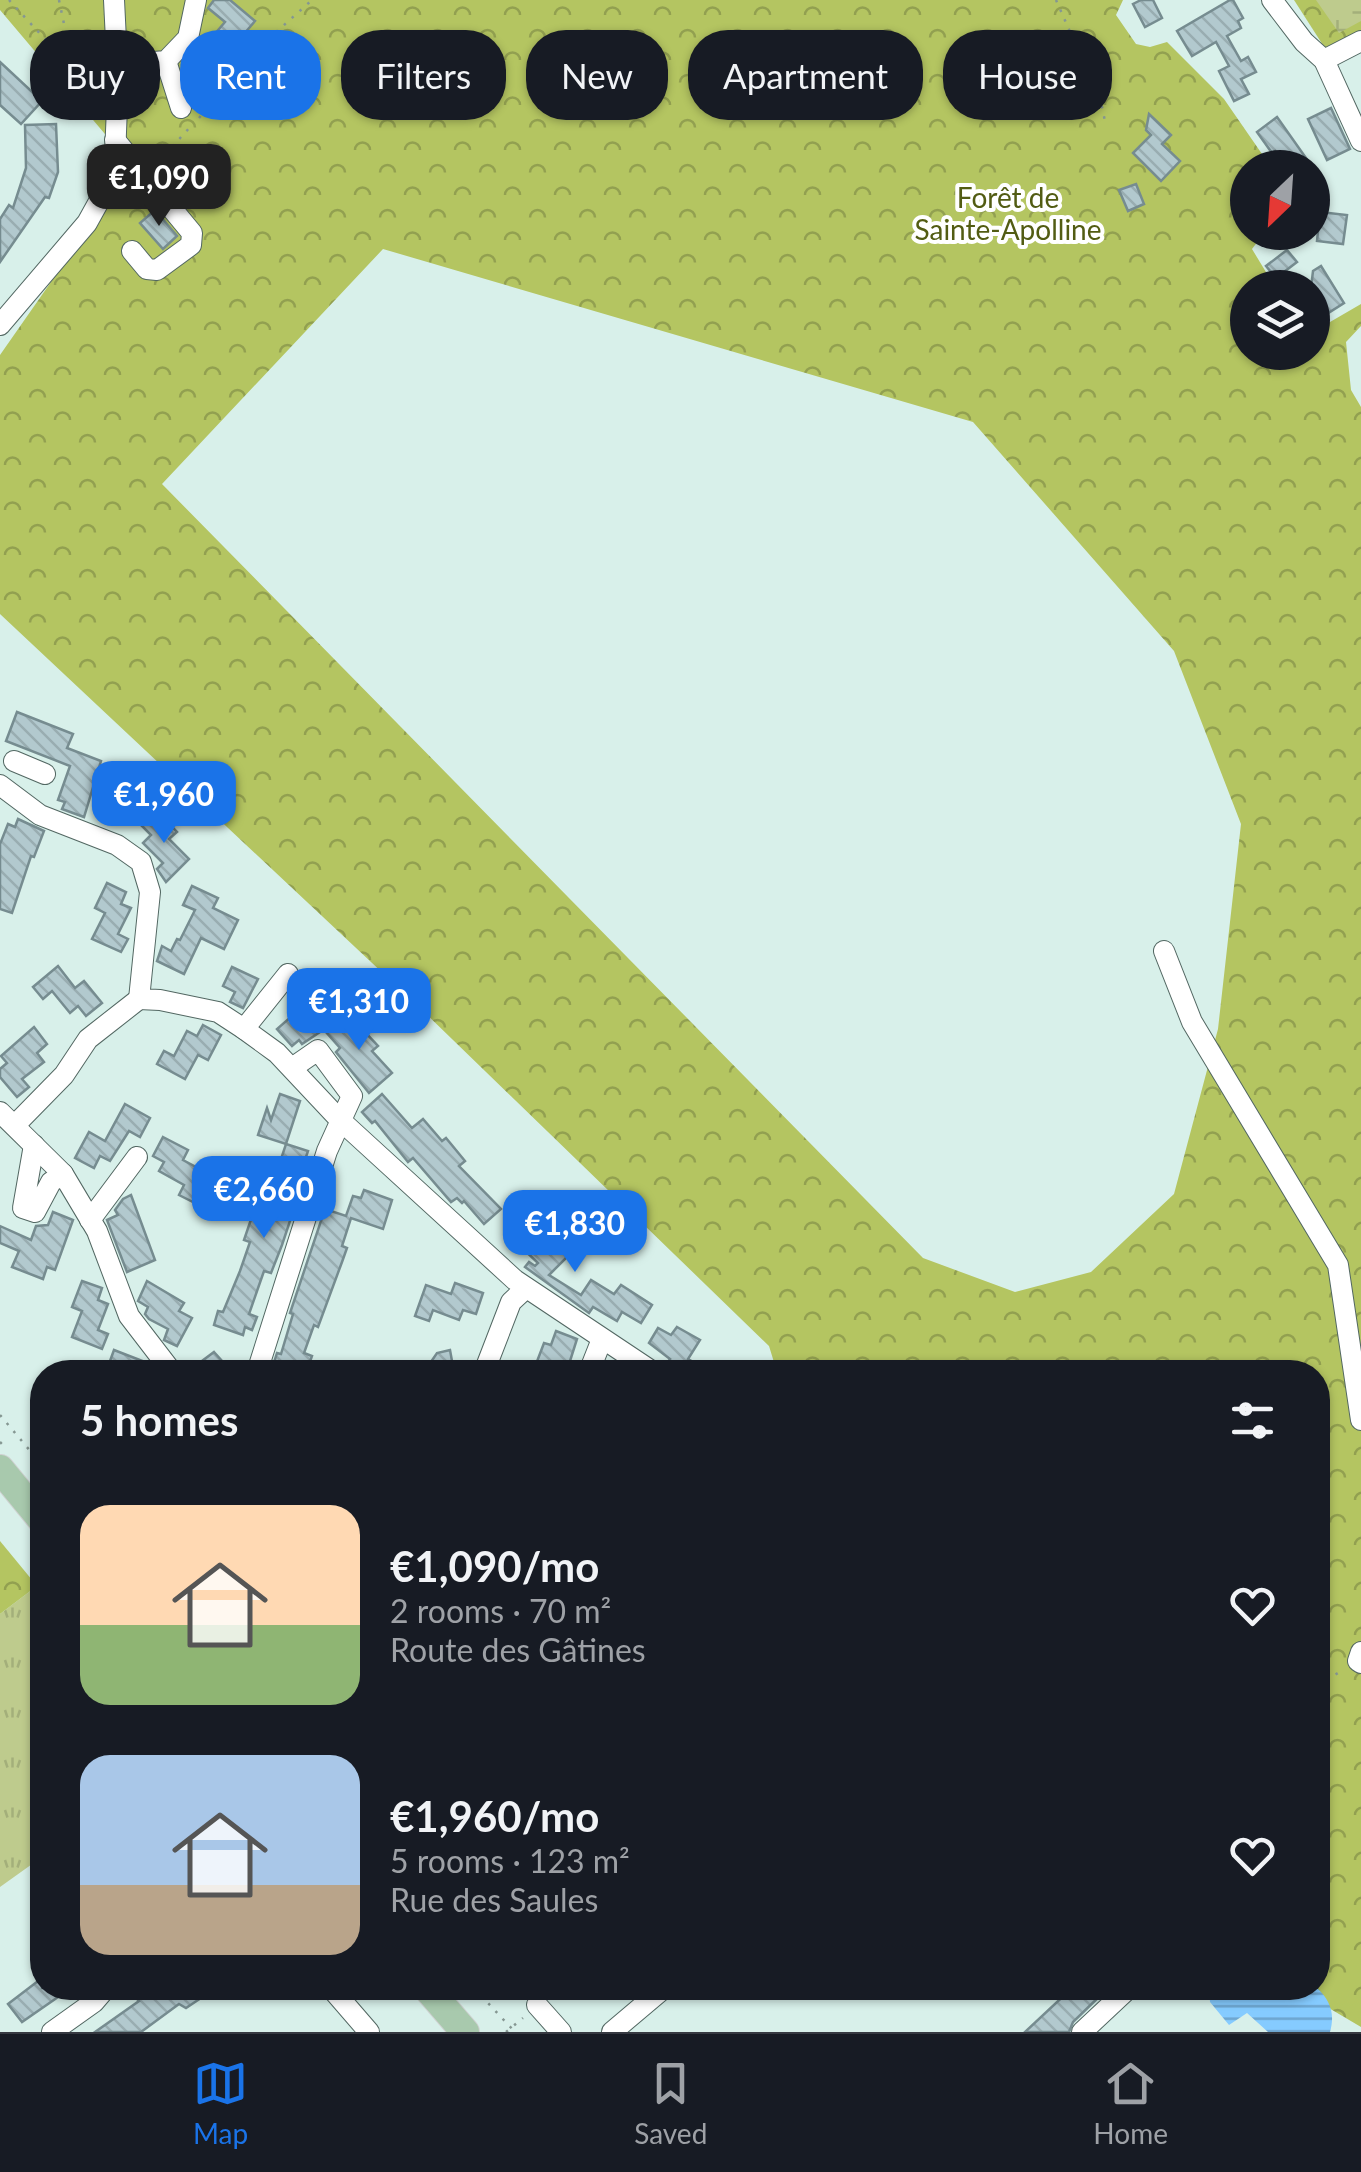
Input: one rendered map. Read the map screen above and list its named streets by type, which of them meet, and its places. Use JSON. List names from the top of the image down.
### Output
{
  "parks": ["Forêt de Sainte-Apolline"],
  "north": "bottom left",
  "page": {
    "chip": [
      "Buy",
      "Rent",
      "Filters",
      "New",
      "Apartment",
      "House"
    ],
    "price": [
      "€1,090",
      "€1,960",
      "€1,310",
      "€2,660",
      "€1,830"
    ],
    "heading": "5 homes",
    "list": [
      {
        "name": "€1,090/mo",
        "note": "2 rooms · 70 m² · Route des Gâtines"
      },
      {
        "name": "€1,960/mo",
        "note": "5 rooms · 123 m² · Rue des Saules"
      }
    ],
    "tabs": ["Map", "Saved", "Home"]
  }
}
